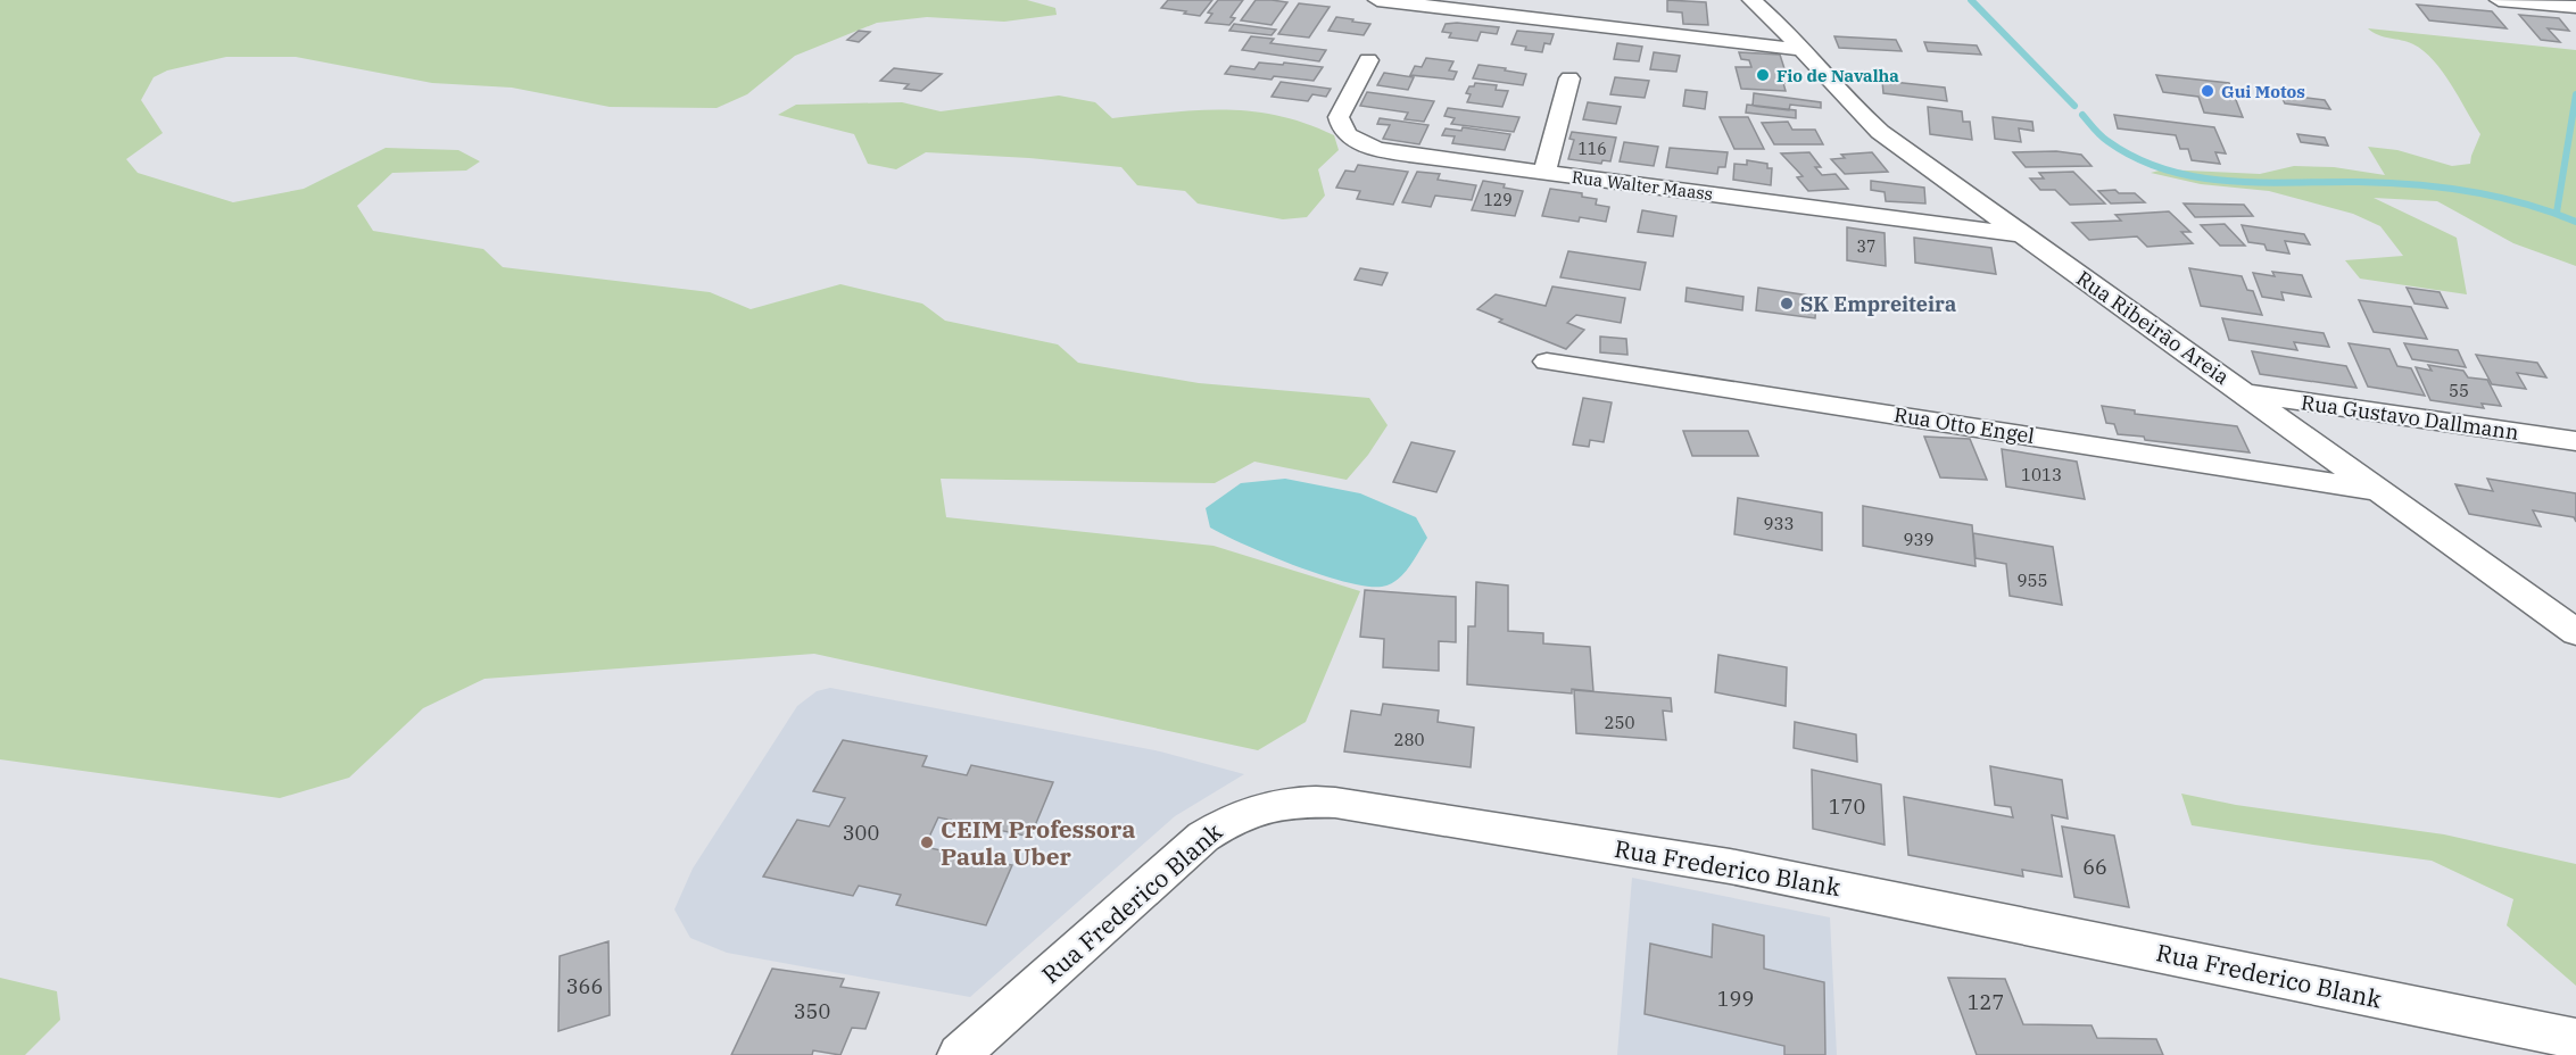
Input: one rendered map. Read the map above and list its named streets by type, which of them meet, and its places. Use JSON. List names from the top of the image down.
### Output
{
  "streets": {
    "street": [
      "Rua Walter Maass",
      "Rua Ribeirão Areia",
      "Rua Gustavo Dallmann",
      "Rua Otto Engel",
      "Rua Frederico Blank"
    ]
  },
  "crossings": [
    ["Rua Walter Maass", "Rua Ribeirão Areia"],
    ["Rua Ribeirão Areia", "Rua Gustavo Dallmann"],
    ["Rua Ribeirão Areia", "Rua Otto Engel"]
  ],
  "places": [
    "Fio de Navalha",
    "Gui Motos",
    "SK Empreiteira",
    "CEIM Professora Paula Uber"
  ],
  "house_numbers": [
    "116",
    "129",
    "37",
    "55",
    "1013",
    "933",
    "939",
    "955",
    "250",
    "280",
    "170",
    "300",
    "66",
    "366",
    "199",
    "127",
    "350"
  ]
}
